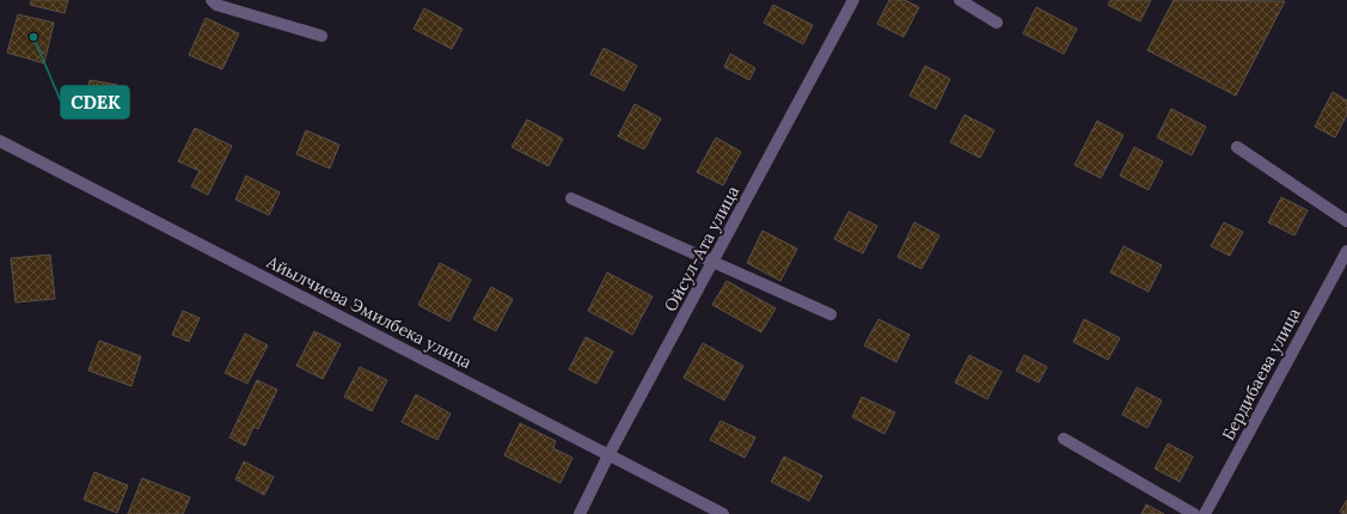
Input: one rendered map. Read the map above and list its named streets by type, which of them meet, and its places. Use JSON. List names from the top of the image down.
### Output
{
  "streets": {
    "street": ["Ойсул-Ата улица", "Айылчиева Эмилбека улица", "Бердибаева улица"]
  },
  "crossings": [
    ["Ойсул-Ата улица", "Айылчиева Эмилбека улица"]
  ],
  "places": ["CDEK"]
}
